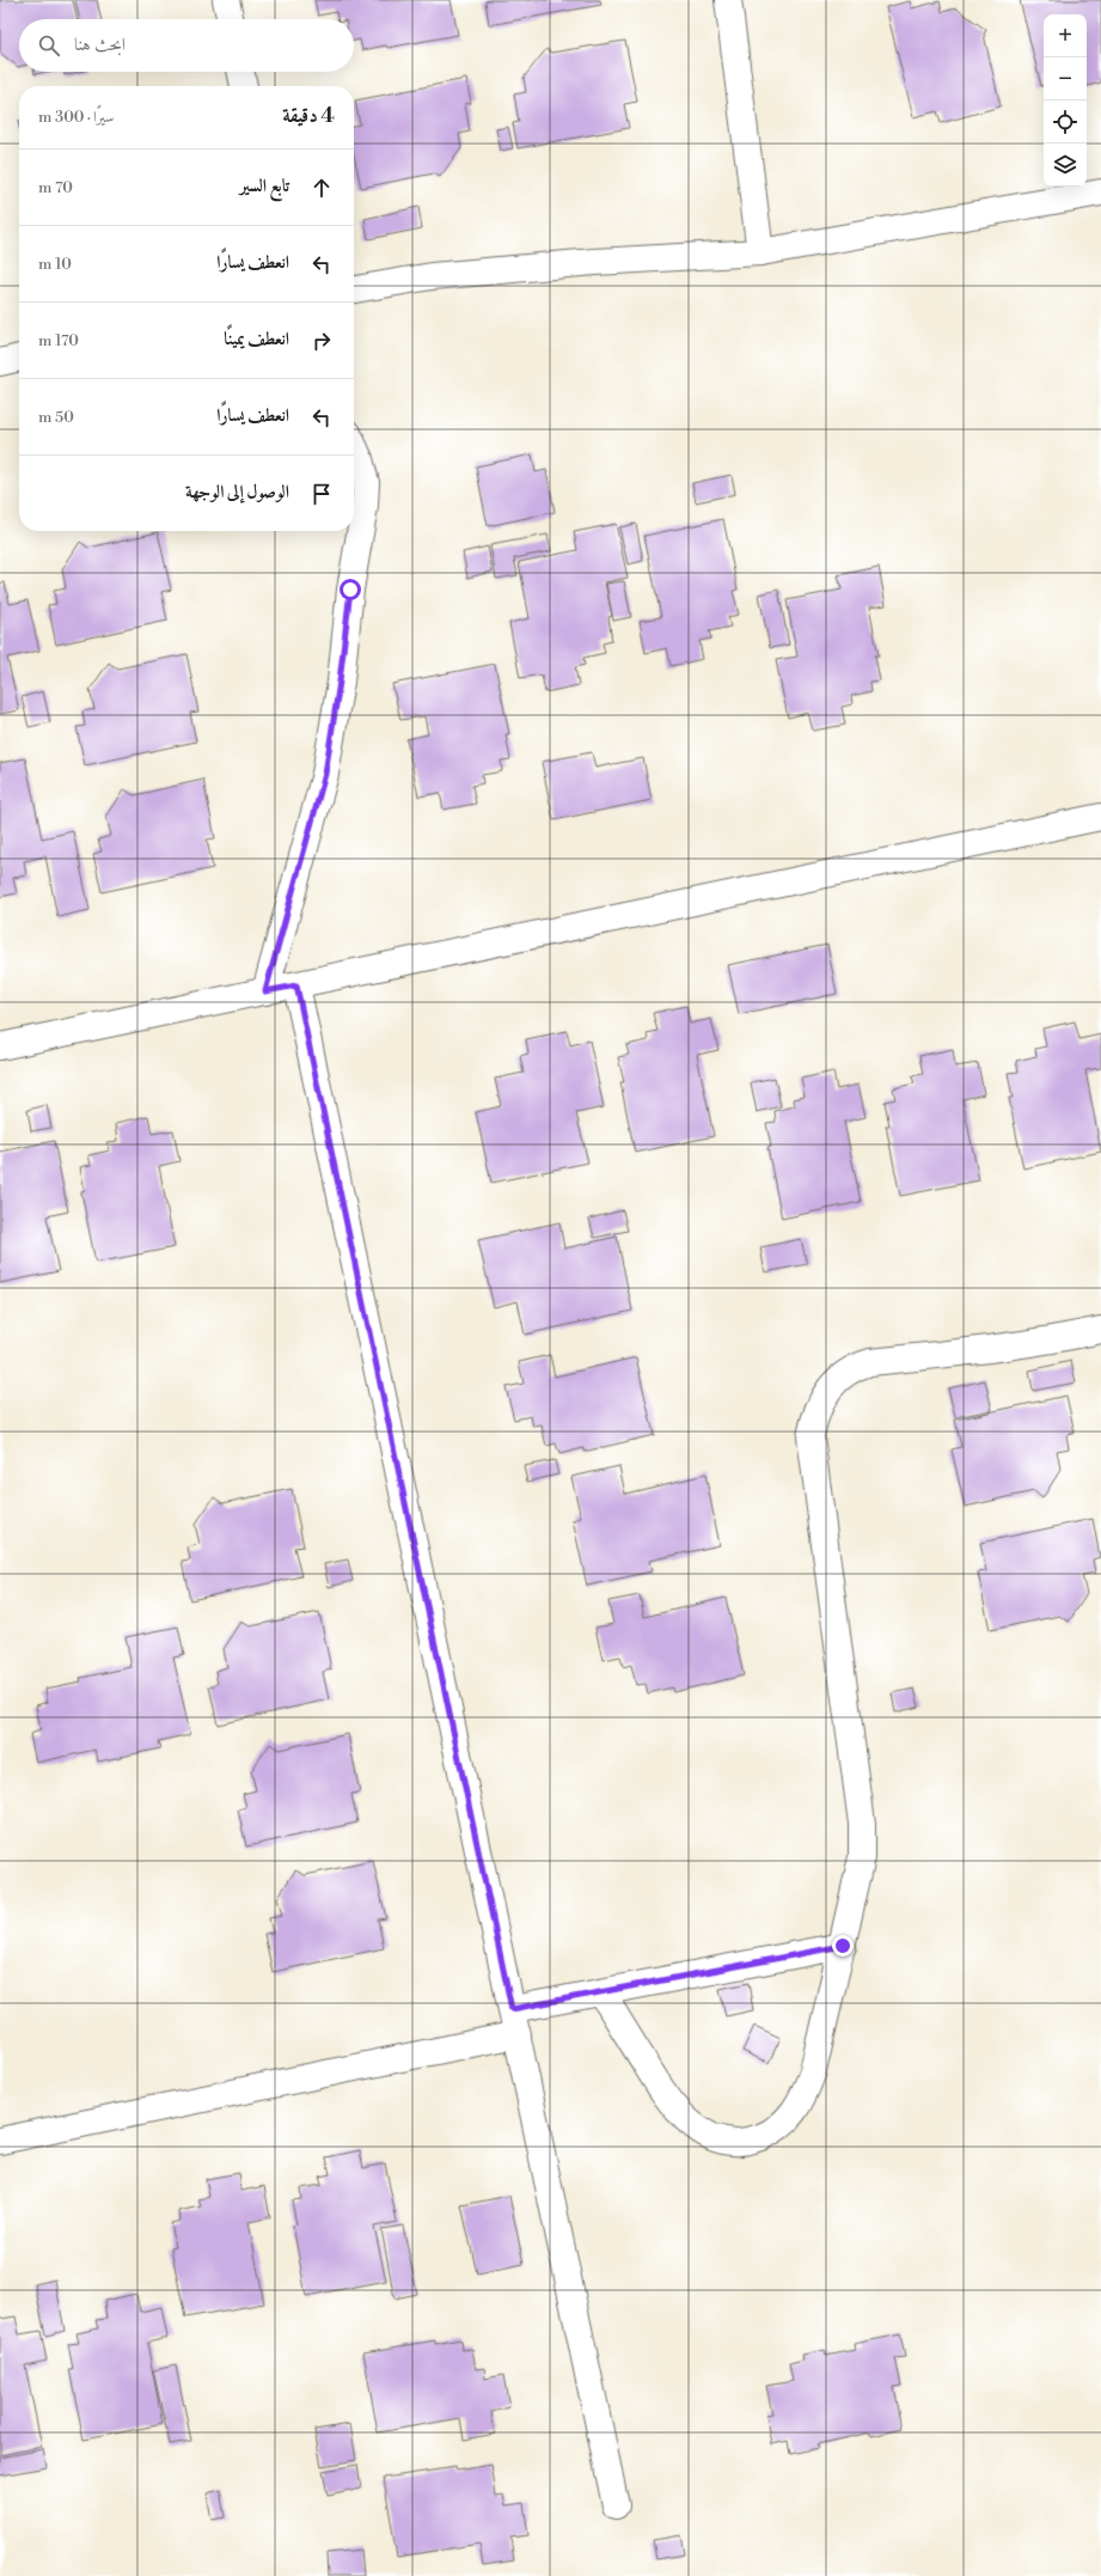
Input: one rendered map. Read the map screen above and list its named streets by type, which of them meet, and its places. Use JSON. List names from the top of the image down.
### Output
{
  "page": {
    "map_buttons": ["+", "−"],
    "search": "ابحث هنا",
    "heading": ["4 دقيقة", "سيرًا · 300 m"],
    "list": [
      ["تابع السير", "70 m"],
      ["انعطف يسارًا", "10 m"],
      ["انعطف يمينًا", "170 m"],
      ["انعطف يسارًا", "50 m"],
      "الوصول إلى الوجهة"
    ]
  }
}
